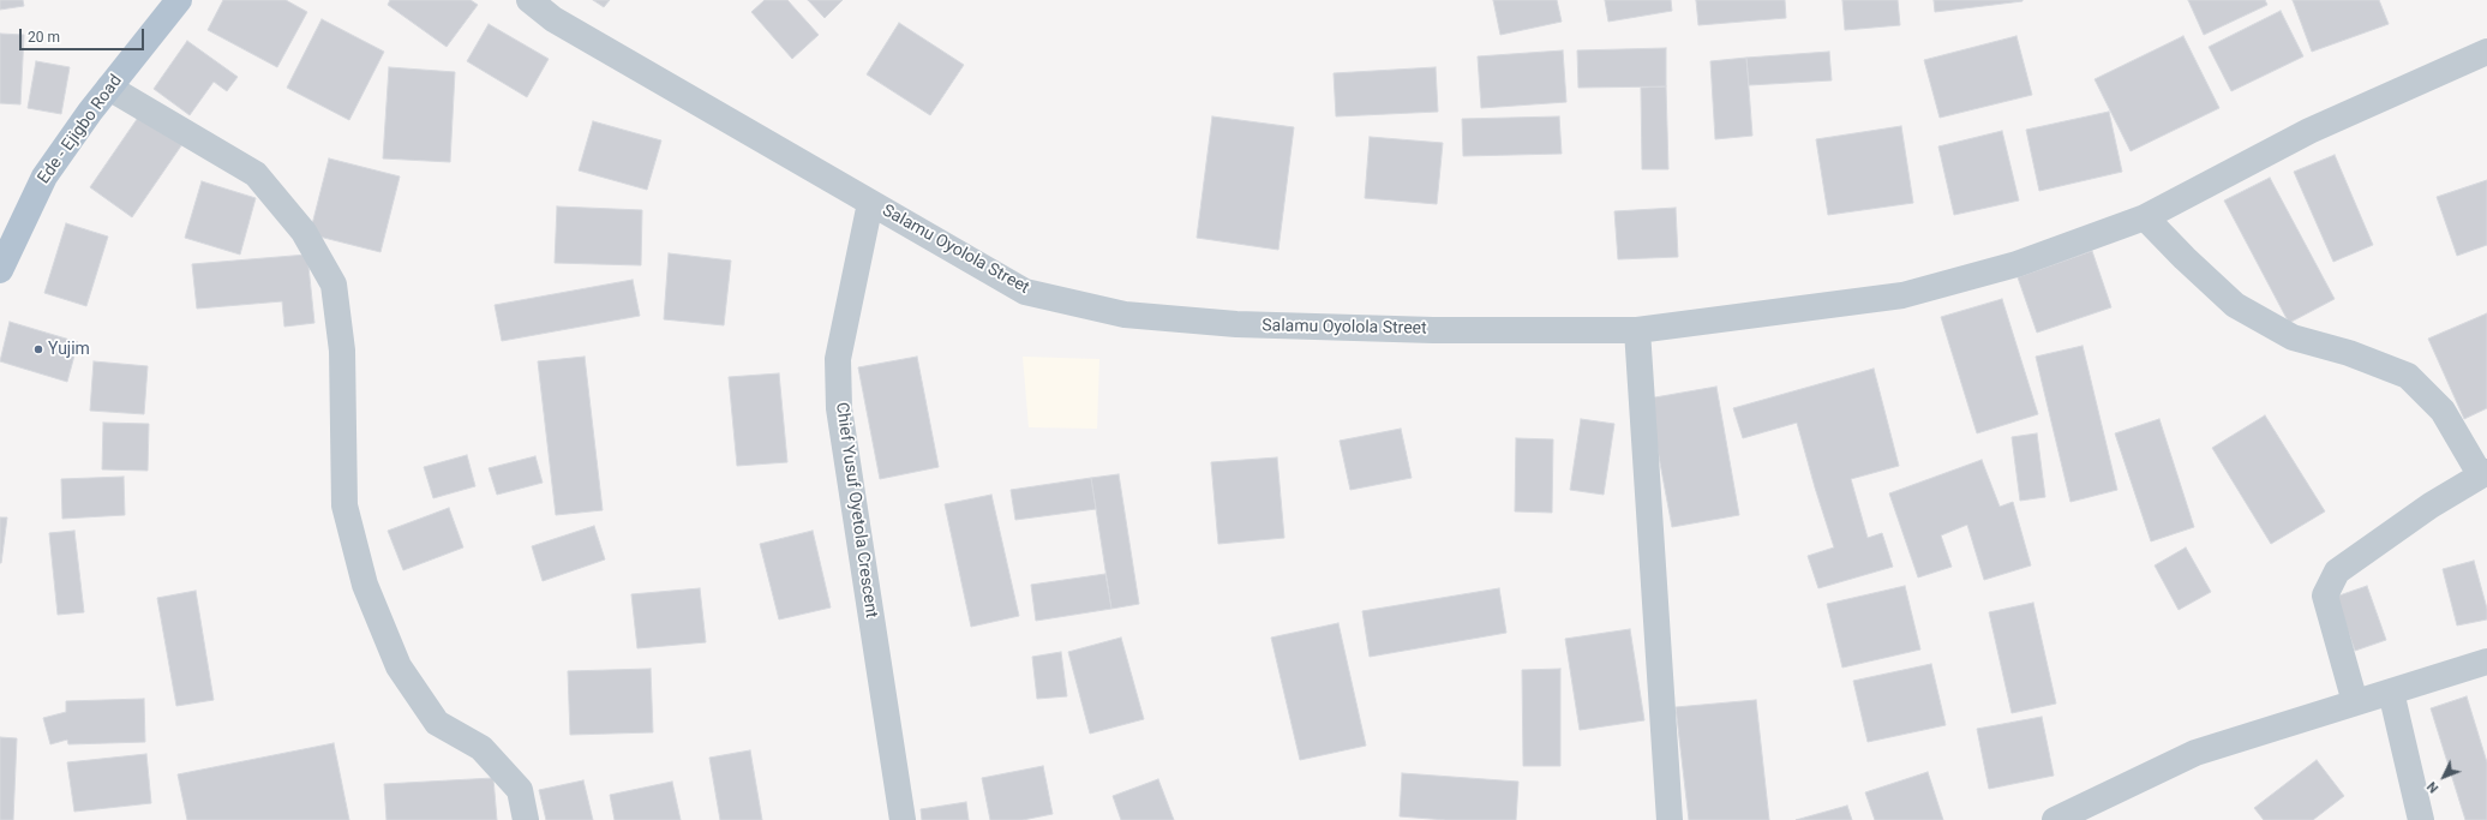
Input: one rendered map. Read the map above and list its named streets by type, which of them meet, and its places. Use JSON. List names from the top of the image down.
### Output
{
  "streets": {
    "main road": ["Ede - Ejigbo Road"],
    "street": ["Salamu Oyolola Street", "Chief Yusuf Oyetola Crescent"]
  },
  "crossings": [
    ["Salamu Oyolola Street", "Chief Yusuf Oyetola Crescent"]
  ],
  "places": ["Yujim"],
  "scale_bar": "20 m",
  "north": "bottom left"
}
